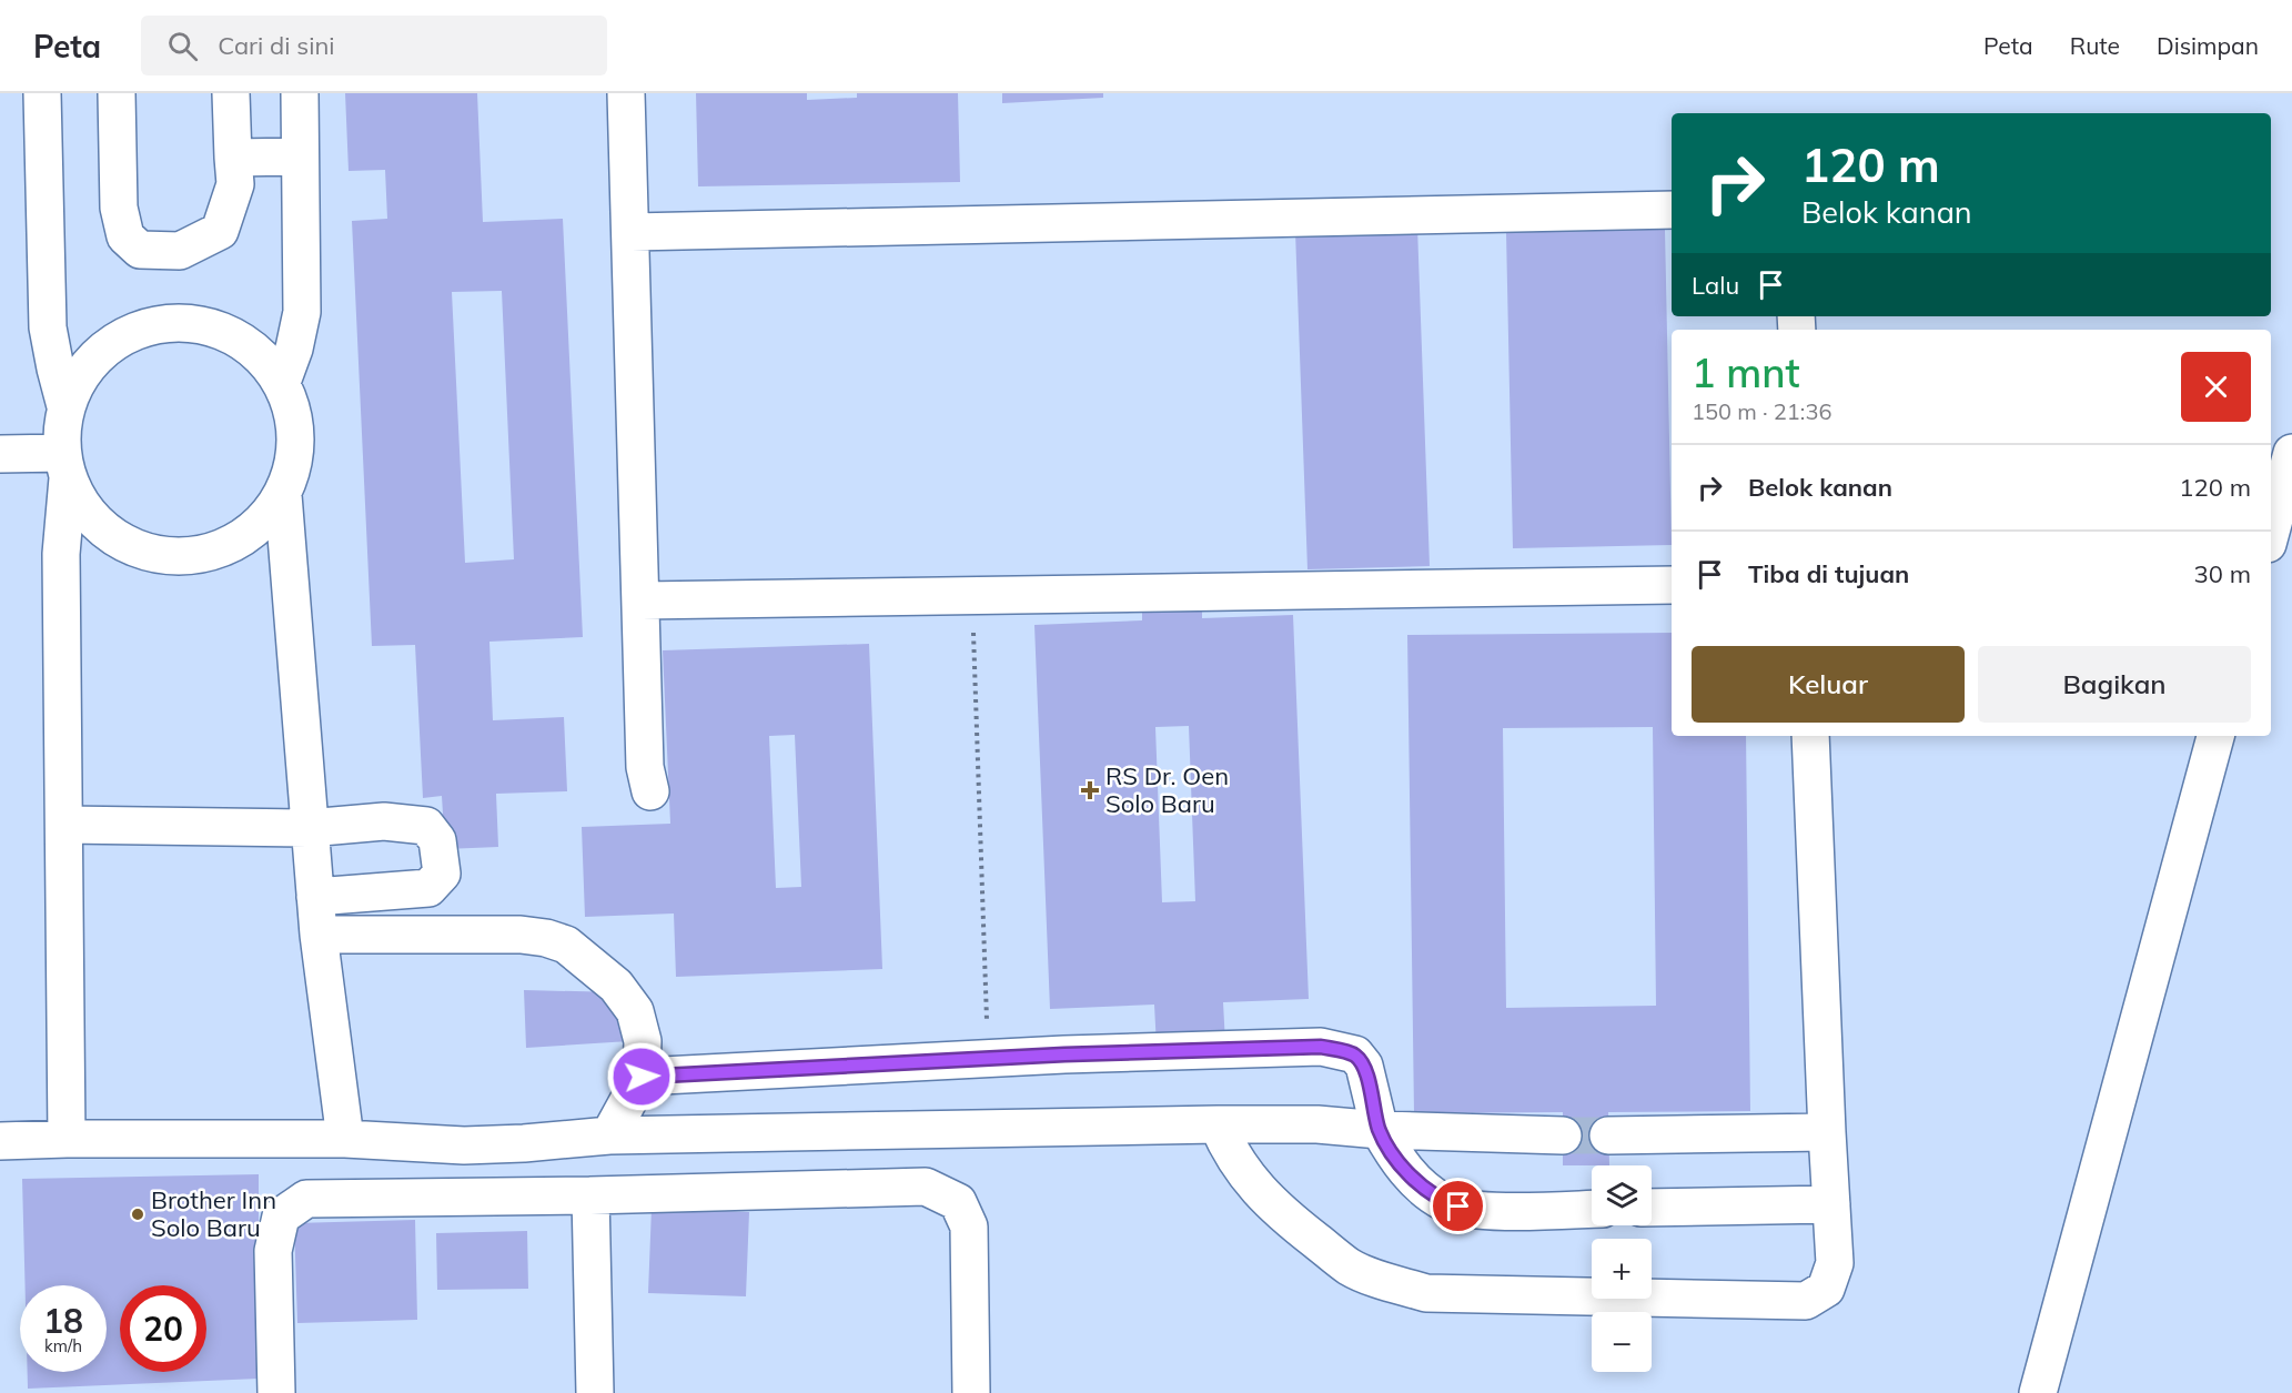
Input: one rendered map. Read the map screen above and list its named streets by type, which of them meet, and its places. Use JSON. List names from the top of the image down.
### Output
{
  "places": {
    "health": ["RS Dr. Oen Solo Baru"],
    "other": ["Brother Inn Solo Baru"]
  },
  "page": {
    "header": "Peta",
    "search": "Cari di sini",
    "nav": ["Peta", "Rute", "Disimpan"],
    "turn": ["120 m", "Belok kanan"],
    "then": "Lalu",
    "heading": ["1 mnt", "150 m · 21:36"],
    "list": [
      {
        "name": "Belok kanan",
        "value": "120 m"
      },
      {
        "name": "Tiba di tujuan",
        "value": "30 m"
      }
    ],
    "buttons": ["Keluar", "Bagikan"],
    "map_buttons": ["+", "−"],
    "speed": "18 km/h",
    "limit": "20"
  }
}
